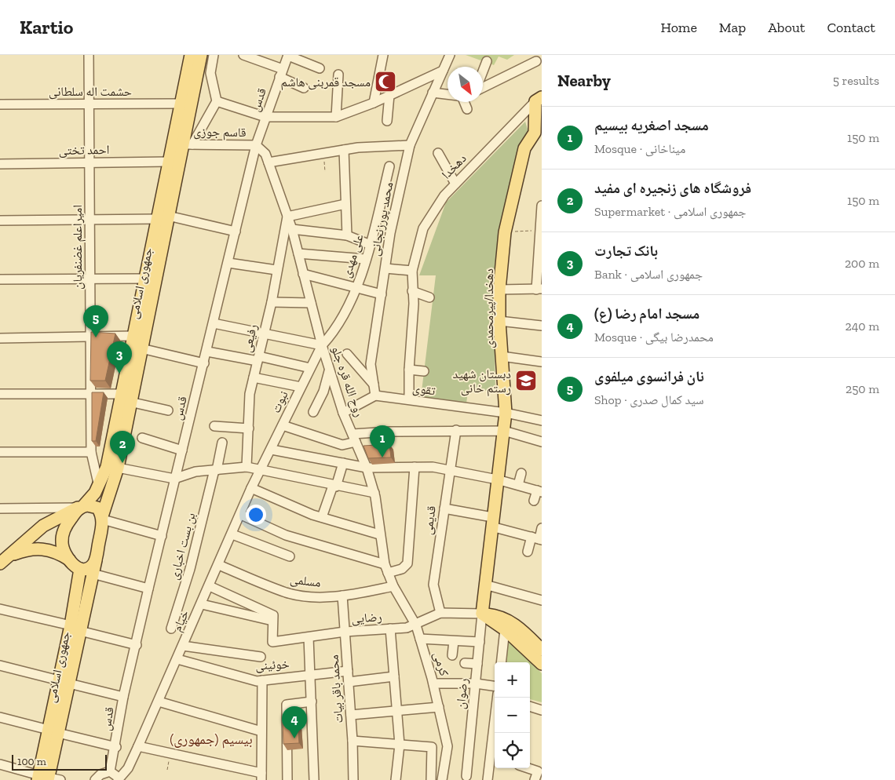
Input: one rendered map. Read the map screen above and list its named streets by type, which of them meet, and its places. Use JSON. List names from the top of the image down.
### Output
{
  "streets": {
    "main road": ["جمهوری اسلامی", "دهخدا/پیرمحمدی"],
    "street": [
      "حشمت اله سلطانی",
      "قدس",
      "قاسم جوزی",
      "احمد تختی",
      "دهخدا",
      "محمد پورزنجانی",
      "امیراعلم غضنفریان",
      "علی مهدی",
      "رفیعی",
      "روح الله قره جلو",
      "تقوی",
      "نبوت",
      "قدیمی",
      "بن بست اخباری",
      "مسلمی",
      "رضایی",
      "خیام",
      "کرمی",
      "خوئینی",
      "محمد باقر بیات",
      "رضوان"
    ]
  },
  "crossings": [
    ["حشمت اله سلطانی", "امیراعلم غضنفریان"],
    ["حشمت اله سلطانی", "جمهوری اسلامی"],
    ["قدس", "قاسم جوزی"],
    ["قدس", "روح الله قره جلو"],
    ["قاسم جوزی", "جمهوری اسلامی"],
    ["قاسم جوزی", "روح الله قره جلو"],
    ["احمد تختی", "امیراعلم غضنفریان"],
    ["احمد تختی", "جمهوری اسلامی"],
    ["دهخدا", "دهخدا/پیرمحمدی"],
    ["دهخدا", "تقوی"],
    ["محمد پورزنجانی", "تقوی"],
    ["امیراعلم غضنفریان", "جمهوری اسلامی"],
    ["علی مهدی", "روح الله قره جلو"],
    ["علی مهدی", "نبوت"],
    ["دهخدا/پیرمحمدی", "تقوی"],
    ["دهخدا/پیرمحمدی", "رضایی"],
    ["دهخدا/پیرمحمدی", "رضوان"],
    ["رفیعی", "روح الله قره جلو"],
    ["روح الله قره جلو", "نبوت"],
    ["روح الله قره جلو", "مسلمی"],
    ["روح الله قره جلو", "رضایی"],
    ["روح الله قره جلو", "کرمی"],
    ["نبوت", "خیام"],
    ["قدیمی", "رضایی"],
    ["مسلمی", "خیام"],
    ["مسلمی", "محمد باقر بیات"],
    ["رضایی", "کرمی"],
    ["رضایی", "محمد باقر بیات"],
    ["رضایی", "رضوان"],
    ["خیام", "خوئینی"],
    ["خوئینی", "محمد باقر بیات"]
  ],
  "districts": ["(بیسیم (جمهوری"],
  "places": {
    "mosque": ["مسجد قمربنی هاشم"],
    "school or university": ["دبستان شهید رستم خانی"]
  },
  "scale_bar": "100 m",
  "north": "bottom right",
  "page": {
    "header": "Kartio",
    "nav": [
      "Home",
      "Map",
      "About",
      "Contact"
    ],
    "heading": ["Nearby", "5 results"],
    "list": [
      {
        "mark": "1",
        "name": "مسجد اصغریه بیسیم",
        "note": "Mosque · میناخانی",
        "value": "150 m"
      },
      {
        "mark": "2",
        "name": "فروشگاه های زنجیره ای مفید",
        "note": "Supermarket · جمهوری اسلامی",
        "value": "150 m"
      },
      {
        "mark": "3",
        "name": "بانک تجارت",
        "note": "Bank · جمهوری اسلامی",
        "value": "200 m"
      },
      {
        "mark": "4",
        "name": "مسجد امام رضا (ع)",
        "note": "Mosque · محمدرضا بیگی",
        "value": "240 m"
      },
      {
        "mark": "5",
        "name": "نان فرانسوی میلفوی",
        "note": "Shop · سید کمال صدری",
        "value": "250 m"
      }
    ],
    "pins": [
      "5",
      "3",
      "1",
      "2",
      "4"
    ],
    "map_buttons": ["+", "−"],
    "scale": "100 m"
  }
}
